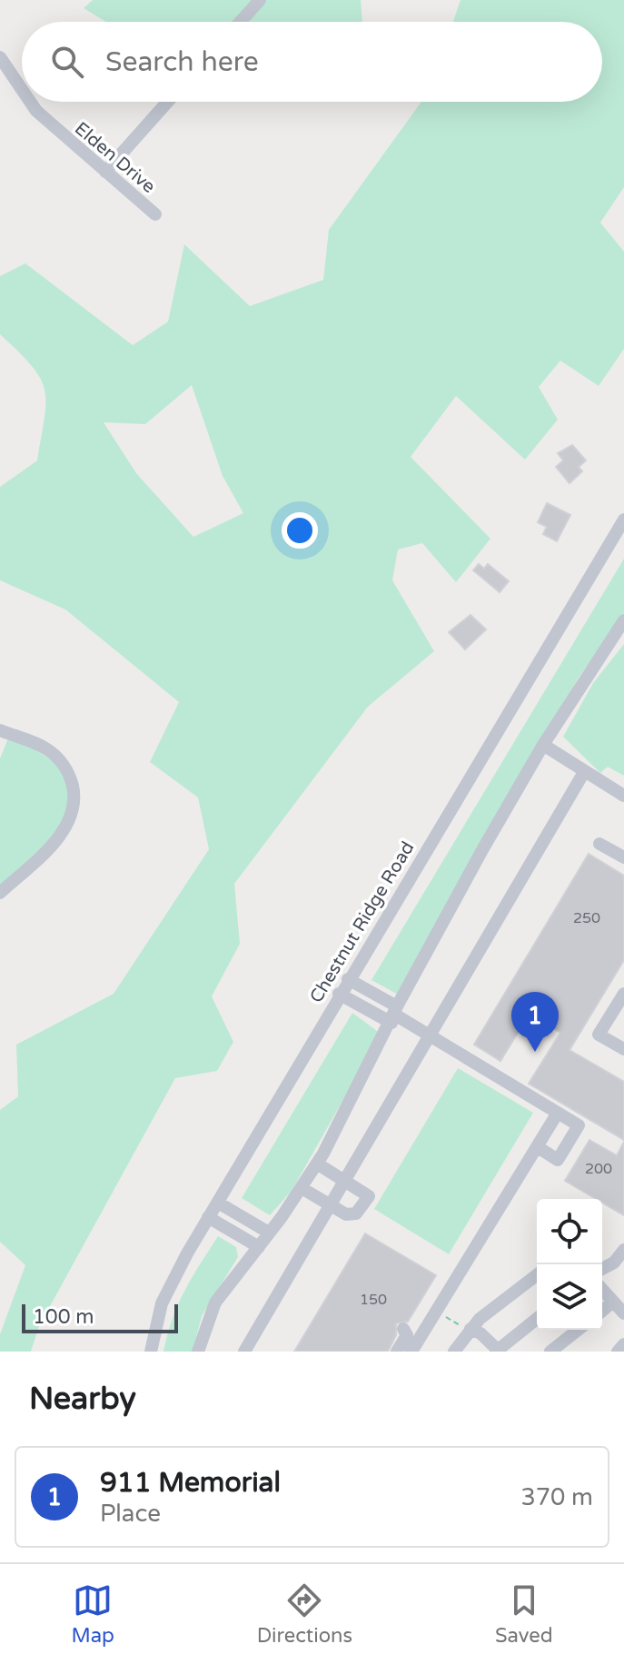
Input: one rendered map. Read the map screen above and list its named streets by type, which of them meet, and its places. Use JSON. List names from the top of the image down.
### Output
{
  "streets": {
    "street": ["Elden Drive", "Chestnut Ridge Road"]
  },
  "house_numbers": ["250", "200", "150"],
  "scale_bar": "100 m",
  "page": {
    "search": "Search here",
    "pins": "1",
    "scale": "100 m",
    "heading": "Nearby",
    "list": [
      {
        "mark": "1",
        "name": "911 Memorial",
        "note": "Place",
        "value": "370 m"
      }
    ],
    "nav": ["Map", "Directions", "Saved"]
  }
}
